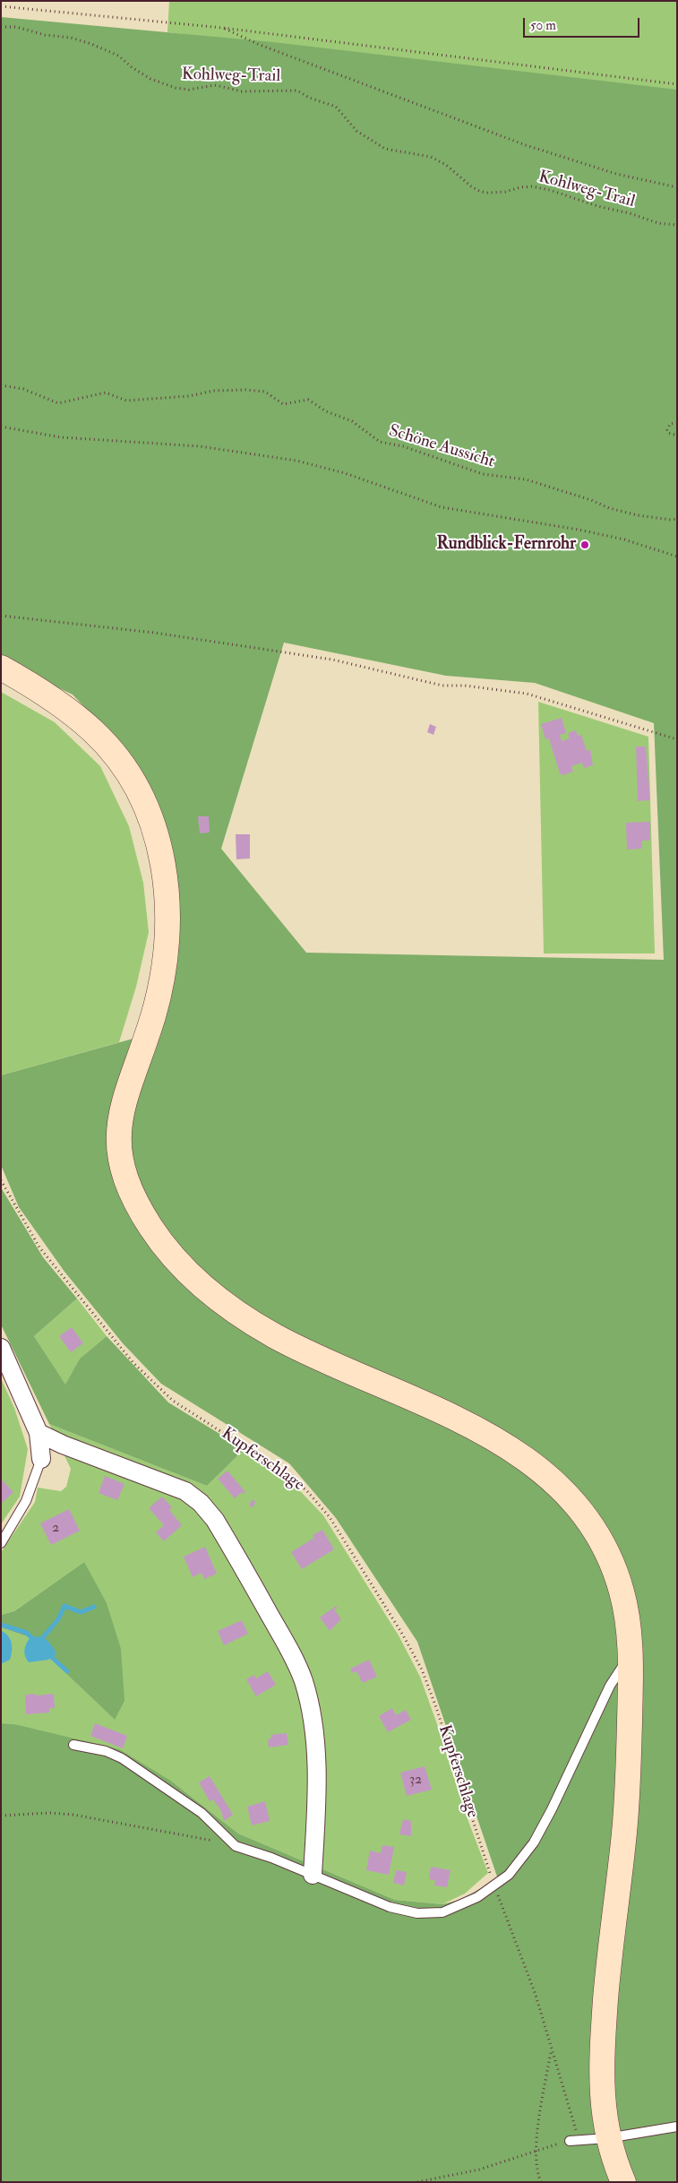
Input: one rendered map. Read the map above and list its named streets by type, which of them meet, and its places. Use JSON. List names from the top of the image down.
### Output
{
  "streets": {
    "path": ["Kohlweg-Trail", "Schöne Aussicht", "Kupferschlage"]
  },
  "places": ["Rundblick-Fernrohr"],
  "house_numbers": ["2", "32"],
  "scale_bar": "50 m"
}
